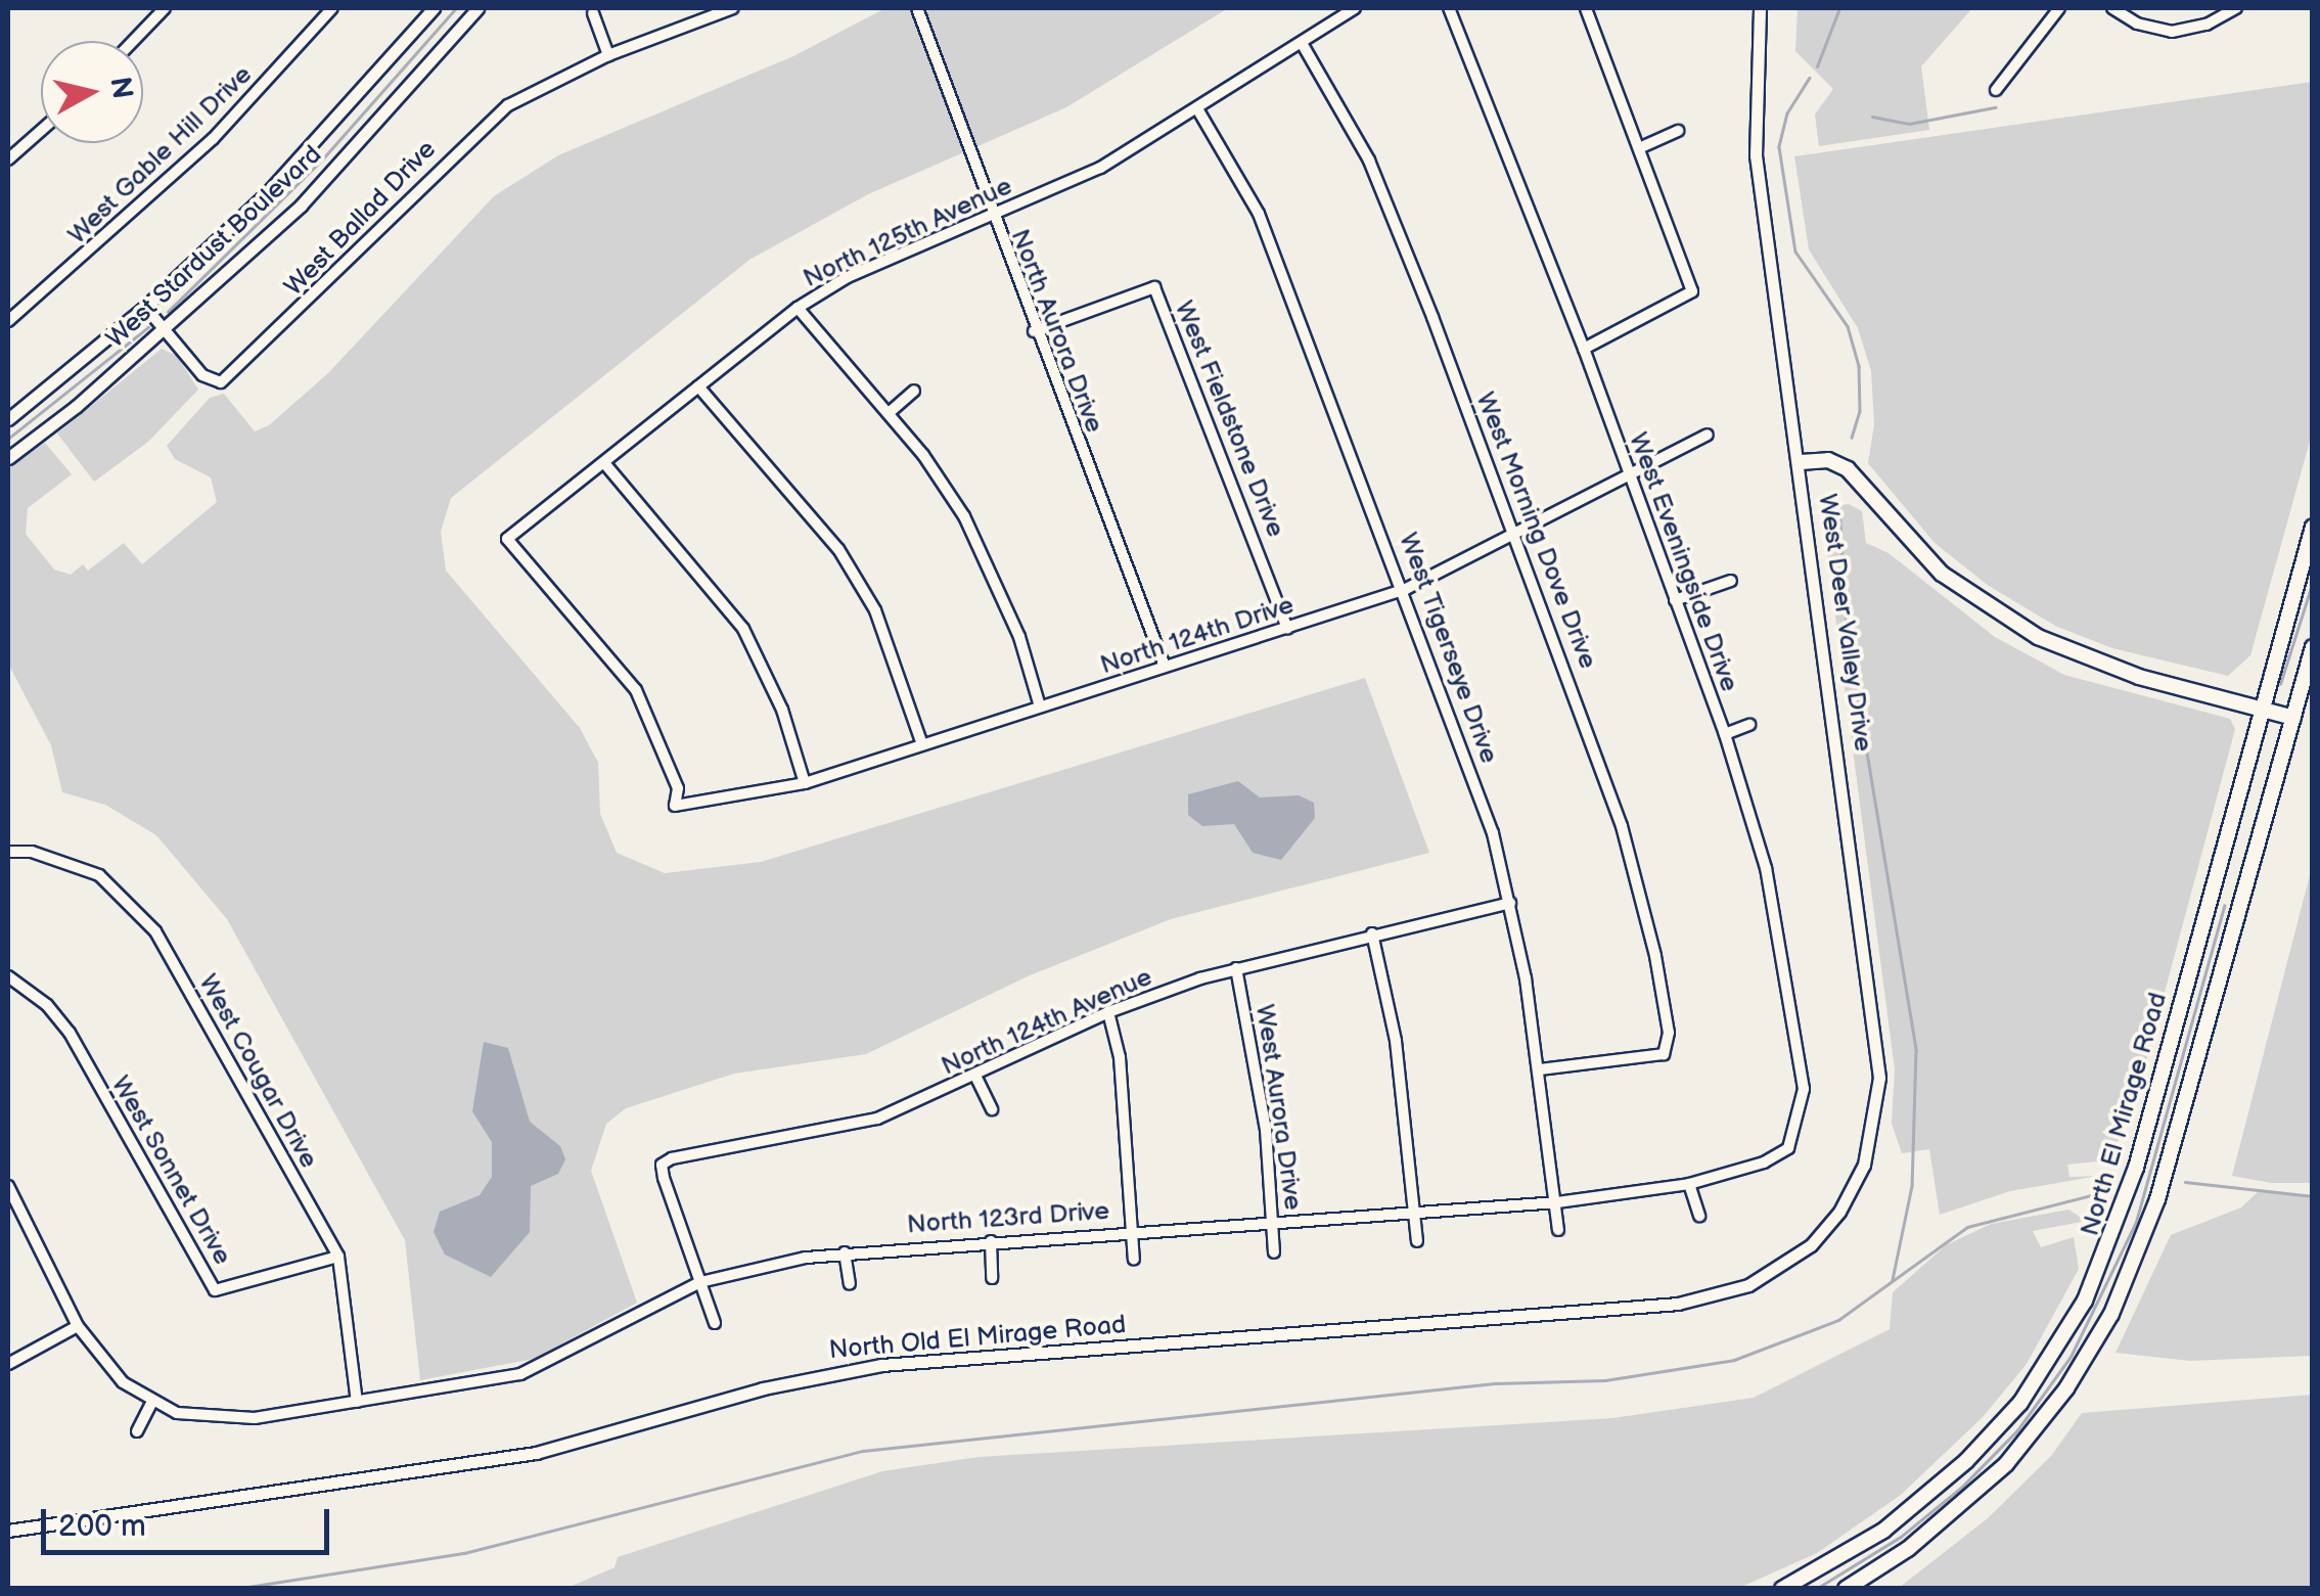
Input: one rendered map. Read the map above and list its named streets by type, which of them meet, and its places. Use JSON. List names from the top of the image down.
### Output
{
  "streets": {
    "main road": ["North El Mirage Road"],
    "street": [
      "West Gable Hill Drive",
      "West Ballad Drive",
      "North 125th Avenue",
      "West Stardust Boulevard",
      "North Aurora Drive",
      "West Fieldstone Drive",
      "West Morning Dove Drive",
      "West Eveningside Drive",
      "West Deer Valley Drive",
      "North 124th Drive",
      "West Tigerseye Drive",
      "North 124th Avenue",
      "West Cougar Drive",
      "West Aurora Drive",
      "West Sonnet Drive",
      "North 123rd Drive",
      "North Old El Mirage Road"
    ]
  },
  "crossings": [
    ["West Ballad Drive", "West Stardust Boulevard"],
    ["North 125th Avenue", "North Aurora Drive"],
    ["North 125th Avenue", "West Morning Dove Drive"],
    ["North 125th Avenue", "North 124th Drive"],
    ["North 125th Avenue", "West Tigerseye Drive"],
    ["North Aurora Drive", "West Fieldstone Drive"],
    ["North Aurora Drive", "North 124th Drive"],
    ["West Fieldstone Drive", "North 124th Drive"],
    ["West Morning Dove Drive", "North 124th Drive"],
    ["West Morning Dove Drive", "West Tigerseye Drive"],
    ["West Eveningside Drive", "North 124th Drive"],
    ["West Eveningside Drive", "North 123rd Drive"],
    ["West Deer Valley Drive", "North Old El Mirage Road"],
    ["North 124th Drive", "West Tigerseye Drive"],
    ["West Tigerseye Drive", "North 124th Avenue"],
    ["West Tigerseye Drive", "North 123rd Drive"],
    ["North 124th Avenue", "West Aurora Drive"],
    ["North 124th Avenue", "North 123rd Drive"],
    ["West Cougar Drive", "West Sonnet Drive"],
    ["West Cougar Drive", "North 123rd Drive"],
    ["West Aurora Drive", "North 123rd Drive"]
  ],
  "scale_bar": "200 m",
  "north": "right"
}
